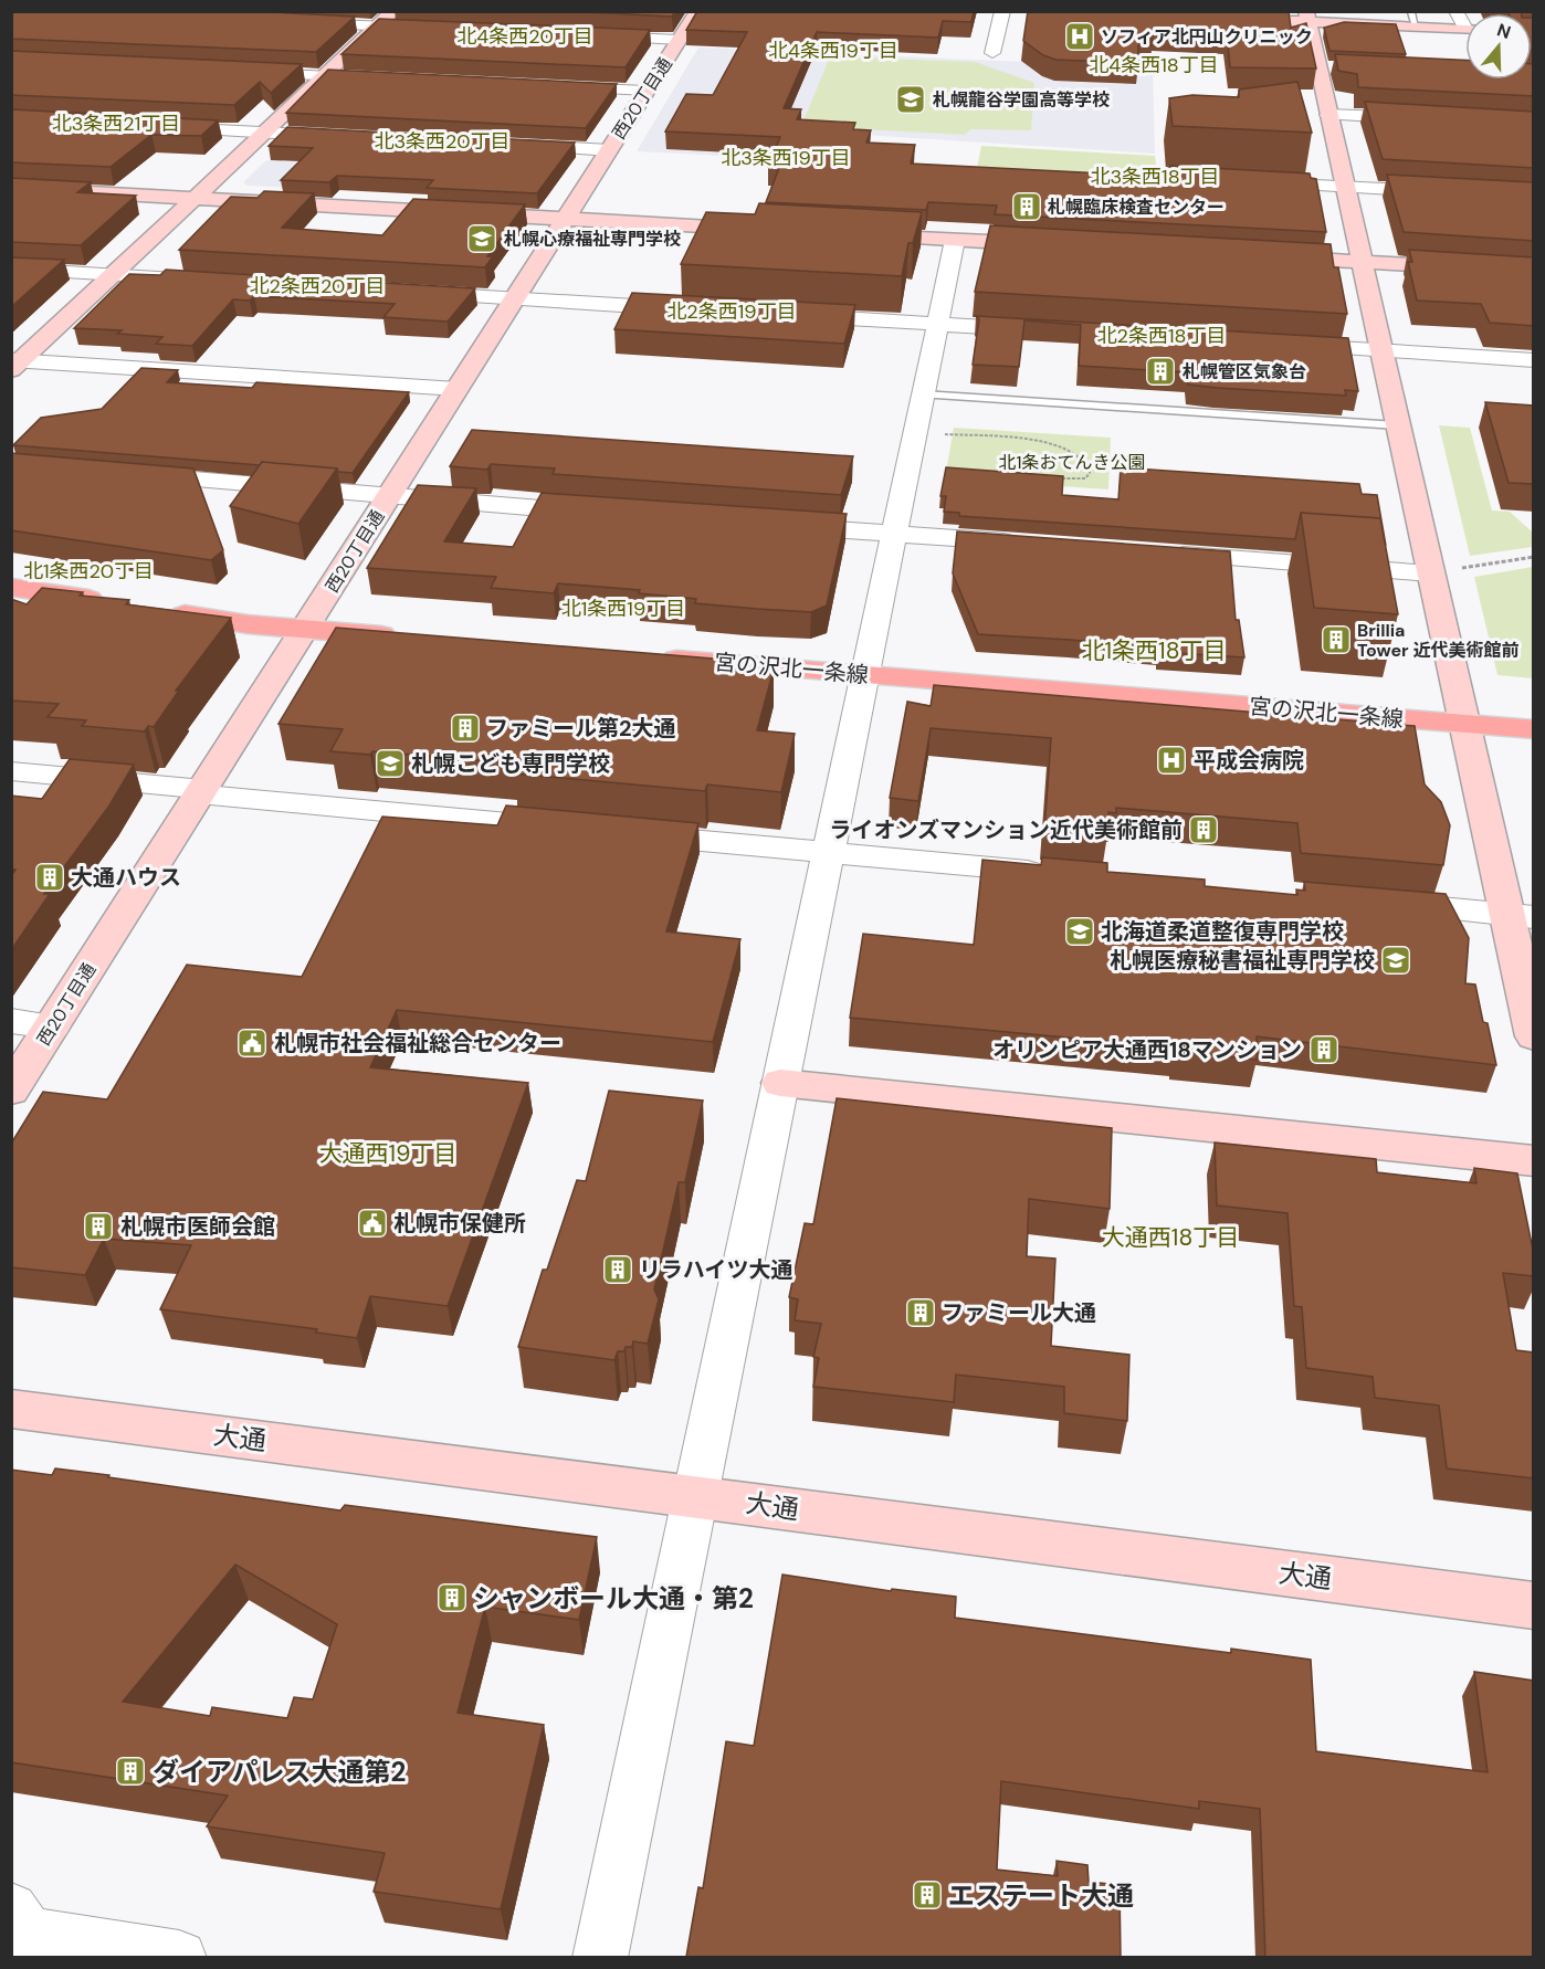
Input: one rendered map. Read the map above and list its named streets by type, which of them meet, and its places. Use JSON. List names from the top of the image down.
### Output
{
  "streets": {
    "main road": ["宮の沢北一条線"],
    "street": ["西20丁目通", "大通"]
  },
  "districts": [
    "北4条西20丁目",
    "北4条西19丁目",
    "北4条西18丁目",
    "北3条西21丁目",
    "北3条西20丁目",
    "北3条西19丁目",
    "北3条西18丁目",
    "北2条西20丁目",
    "北2条西19丁目",
    "北2条西18丁目",
    "北1条西20丁目",
    "北1条西19丁目",
    "北1条西18丁目",
    "大通西19丁目",
    "大通西18丁目"
  ],
  "parks": ["北1条おてんき公園"],
  "places": {
    "hospital": ["ソフィア北円山クリニック", "平成会病院"],
    "school or university": [
      "札幌龍谷学園高等学校",
      "札幌心療福祉専門学校",
      "札幌こども専門学校",
      "北海道柔道整復専門学校",
      "札幌医療秘書福祉専門学校"
    ],
    "building": [
      "札幌臨床検査センター",
      "札幌管区気象台",
      "Brillia Tower 近代美術館前",
      "ファミール第2大通",
      "ライオンズマンション近代美術館前",
      "大通ハウス",
      "オリンピア大通西18マンション",
      "札幌市医師会館",
      "リラハイツ大通",
      "ファミール大通",
      "シャンボール大通・第2",
      "ダイアパレス大通第2",
      "エステート大通"
    ],
    "public building": ["札幌市社会福祉総合センター", "札幌市保健所"]
  },
  "north": "top"
}
